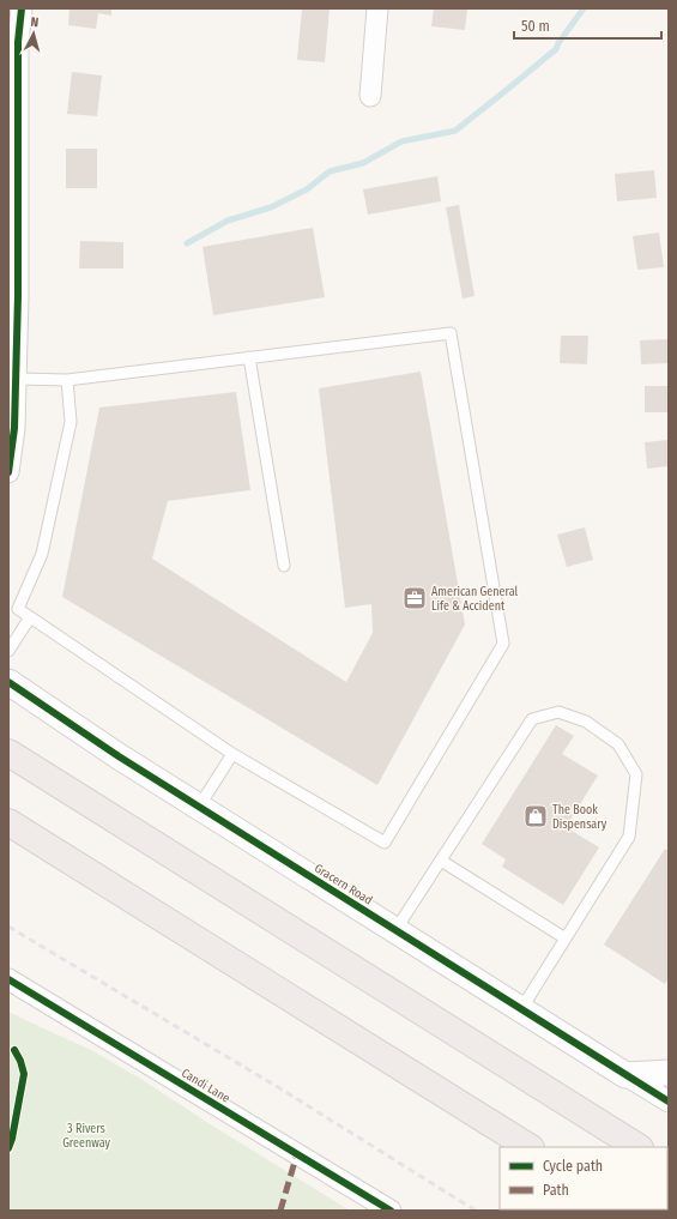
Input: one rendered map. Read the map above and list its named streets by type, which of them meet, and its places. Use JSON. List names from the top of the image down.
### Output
{
  "streets": {
    "street": ["Gracern Road", "Candi Lane"]
  },
  "parks": ["3 Rivers Greenway"],
  "places": {
    "office": ["American General Life & Accident"],
    "shop": ["The Book Dispensary"]
  },
  "legend": ["Cycle path", "Path"],
  "scale_bar": "50 m",
  "north": "top"
}
